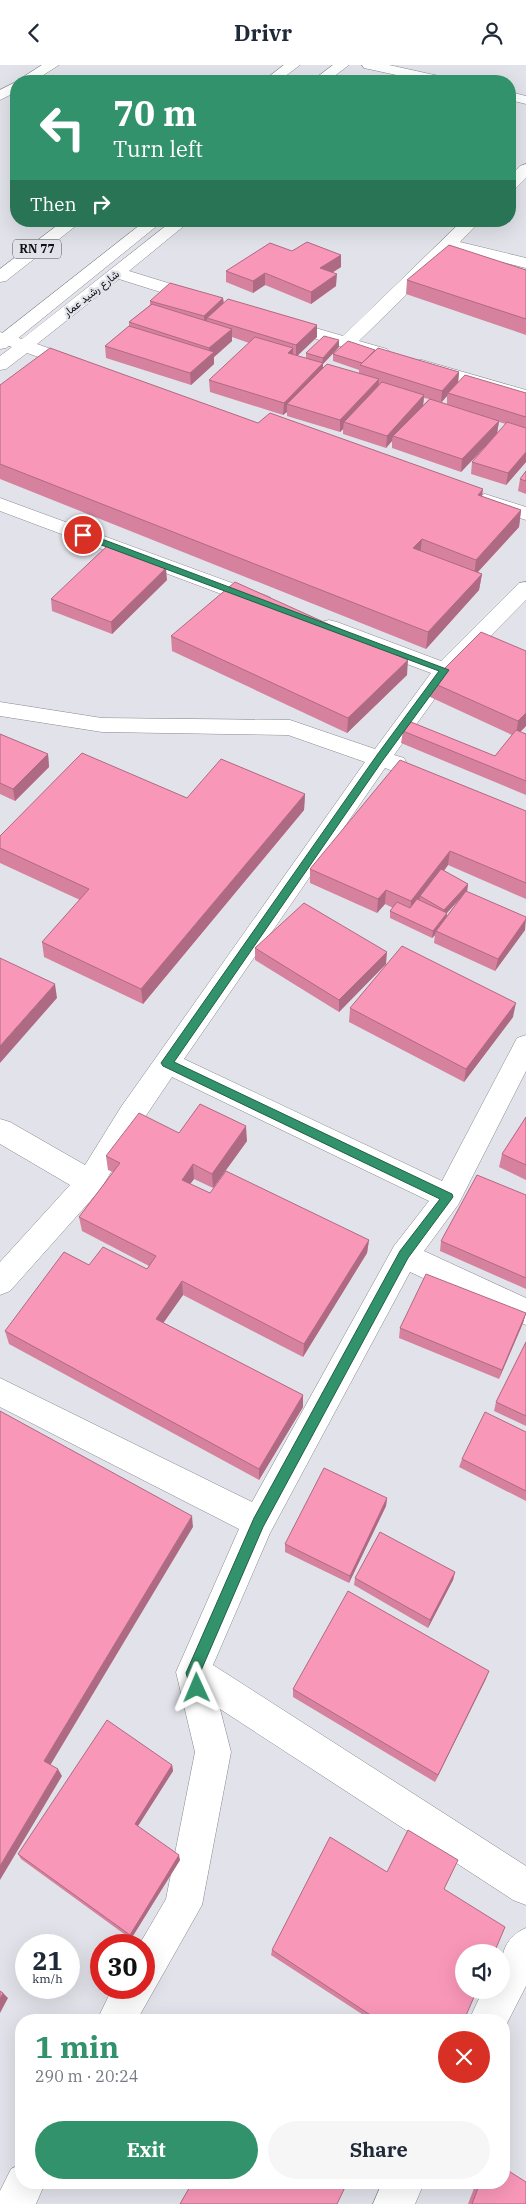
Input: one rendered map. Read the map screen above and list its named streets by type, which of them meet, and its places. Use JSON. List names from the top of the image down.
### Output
{
  "streets": {
    "street": ["RN 77", "شارع رشيد عمار"]
  },
  "page": {
    "header": "Drivr",
    "turn": ["70 m", "Turn left"],
    "then": "Then",
    "speed": "21 km/h",
    "limit": "30",
    "heading": ["1 min", "290 m · 20:24"],
    "buttons": ["Exit", "Share"]
  }
}
